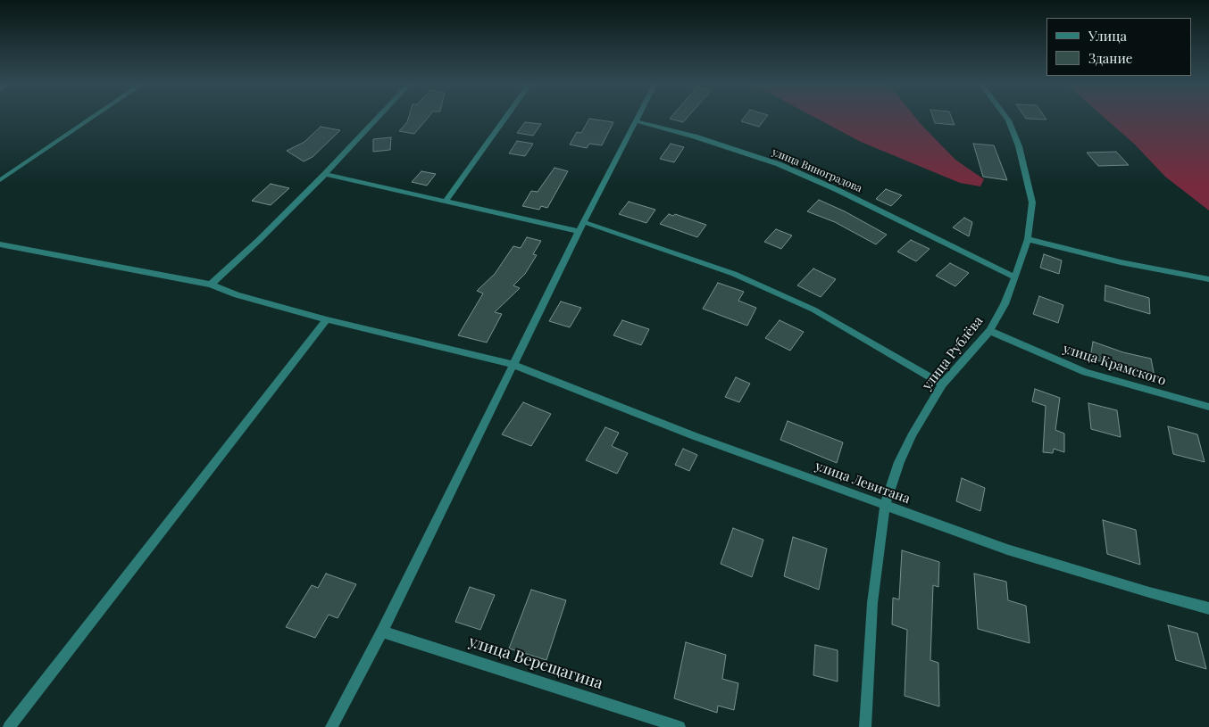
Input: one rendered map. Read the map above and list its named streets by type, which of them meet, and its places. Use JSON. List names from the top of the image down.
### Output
{
  "streets": {
    "street": [
      "улица Виноградова",
      "улица Рублёва",
      "улица Крамского",
      "улица Левитана",
      "улица Верещагина"
    ]
  },
  "crossings": [
    ["улица Виноградова", "улица Рублёва"],
    ["улица Рублёва", "улица Крамского"],
    ["улица Рублёва", "улица Левитана"]
  ],
  "legend": ["Улица", "Здание"]
}
